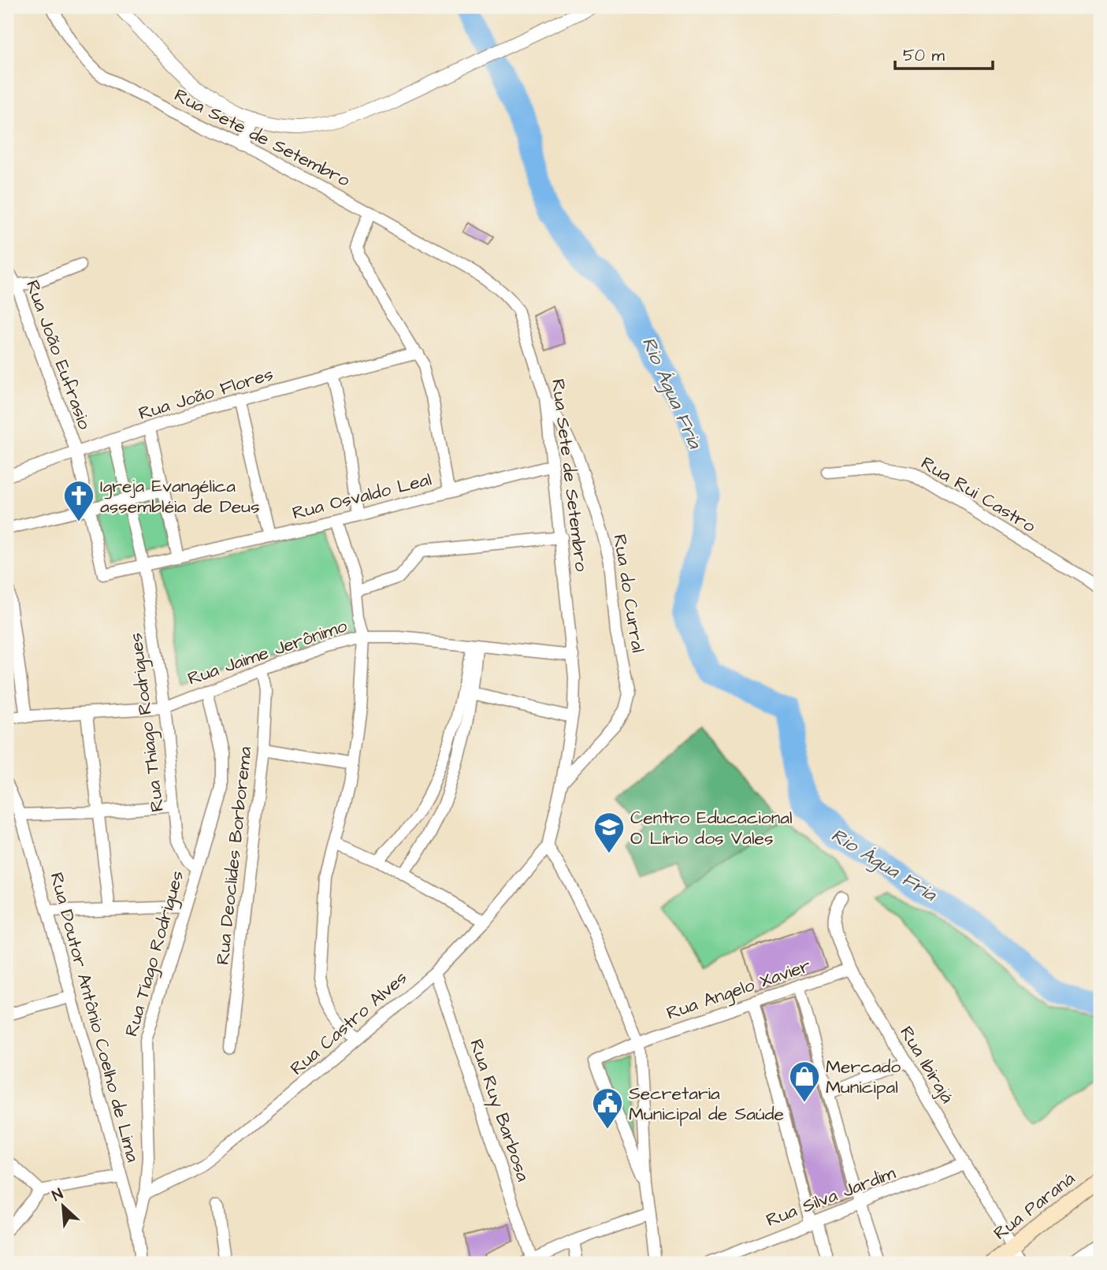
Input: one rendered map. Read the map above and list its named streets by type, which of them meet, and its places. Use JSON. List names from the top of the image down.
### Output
{
  "streets": {
    "main road": ["Rua Paraná"],
    "street": [
      "Rua Sete de Setembro",
      "Rua João Eufrasio",
      "Rua João Flores",
      "Rua Rui Castro",
      "Rua Osvaldo Leal",
      "Rua do Curral",
      "Rua Jaime Jerônimo",
      "Rua Thiago Rodrigues",
      "Rua Deoclides Borborema",
      "Rua Tiago Rodrigues",
      "Rua Angelo Xavier",
      "Rua Doutor Antônio Coelho de Lima",
      "Rua Castro Alves",
      "Rua Ibirajá",
      "Rua Ruy Barbosa",
      "Rua Silva Jardim"
    ]
  },
  "crossings": [
    ["Rua Sete de Setembro", "Rua Osvaldo Leal"],
    ["Rua Sete de Setembro", "Rua do Curral"],
    ["Rua Sete de Setembro", "Rua Jaime Jerônimo"],
    ["Rua Sete de Setembro", "Rua Castro Alves"],
    ["Rua João Eufrasio", "Rua João Flores"],
    ["Rua João Eufrasio", "Rua Osvaldo Leal"],
    ["Rua João Flores", "Rua Thiago Rodrigues"],
    ["Rua Osvaldo Leal", "Rua Thiago Rodrigues"],
    ["Rua Jaime Jerônimo", "Rua Thiago Rodrigues"],
    ["Rua Jaime Jerônimo", "Rua Deoclides Borborema"],
    ["Rua Jaime Jerônimo", "Rua Tiago Rodrigues"],
    ["Rua Thiago Rodrigues", "Rua Tiago Rodrigues"],
    ["Rua Tiago Rodrigues", "Rua Doutor Antônio Coelho de Lima"],
    ["Rua Tiago Rodrigues", "Rua Castro Alves"],
    ["Rua Angelo Xavier", "Rua Ibirajá"],
    ["Rua Castro Alves", "Rua Ruy Barbosa"],
    ["Rua Ibirajá", "Rua Silva Jardim"],
    ["Rua Ibirajá", "Rua Paraná"]
  ],
  "water": ["Rio Água Fria"],
  "places": {
    "church": ["Igreja Evangélica assembléia de Deus"],
    "school or university": ["Centro Educacional O Lírio dos Vales"],
    "shop": ["Mercado Municipal"],
    "public building": ["Secretaria Municipal de Saúde"]
  },
  "scale_bar": "50 m",
  "north": "top left"
}
